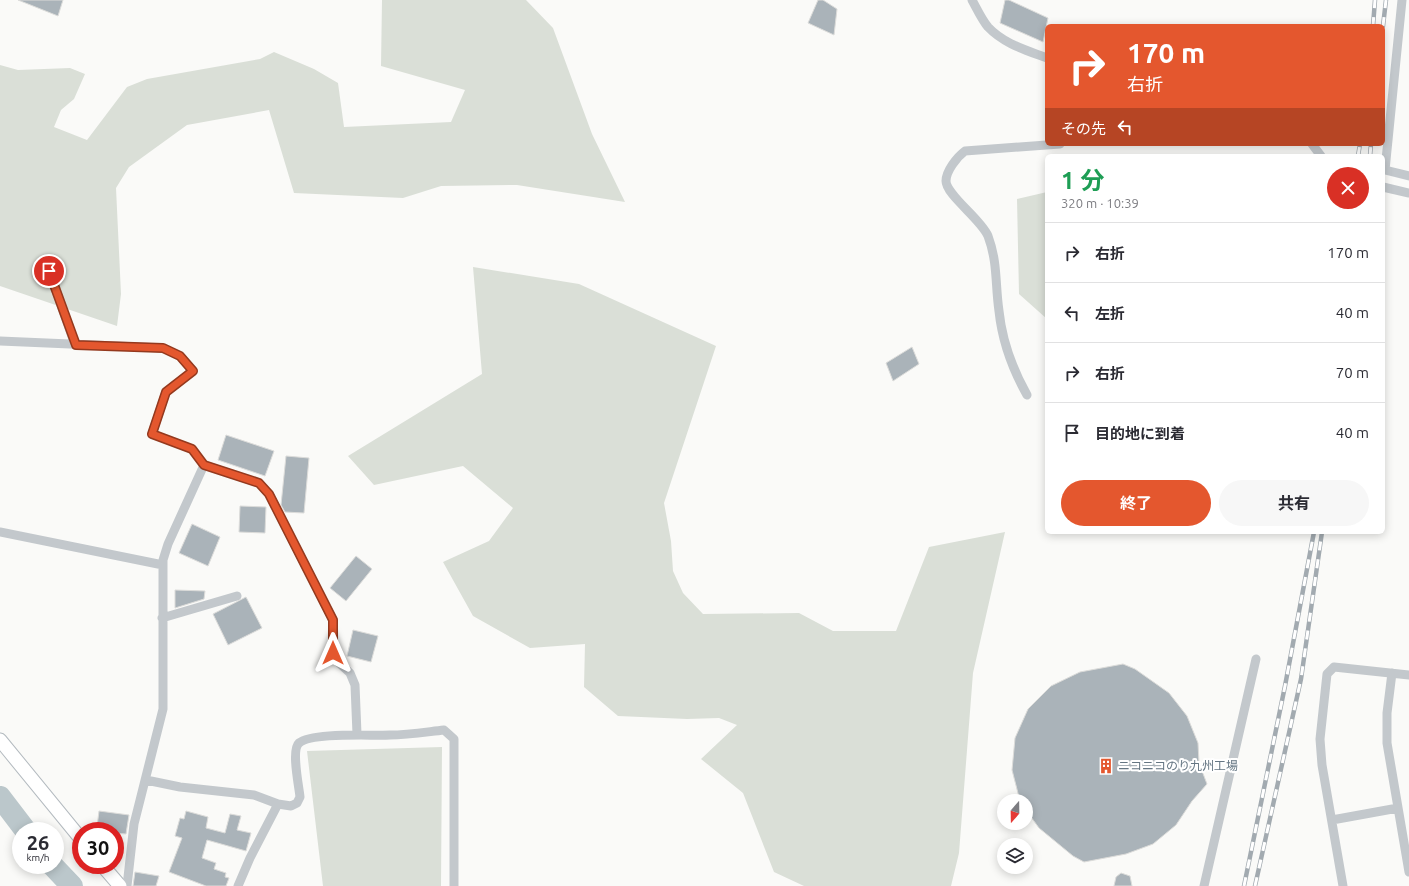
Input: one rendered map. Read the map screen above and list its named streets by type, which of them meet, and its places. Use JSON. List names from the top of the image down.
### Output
{
  "places": {
    "building": ["ニコニコのり九州工場"]
  },
  "north": "bottom",
  "page": {
    "turn": ["170 m", "右折"],
    "then": "その先",
    "heading": ["1 分", "320 m · 10:39"],
    "list": [
      {
        "name": "右折",
        "value": "170 m"
      },
      {
        "name": "左折",
        "value": "40 m"
      },
      {
        "name": "右折",
        "value": "70 m"
      },
      {
        "name": "目的地に到着",
        "value": "40 m"
      }
    ],
    "buttons": ["終了", "共有"],
    "speed": "26 km/h",
    "limit": "30"
  }
}
